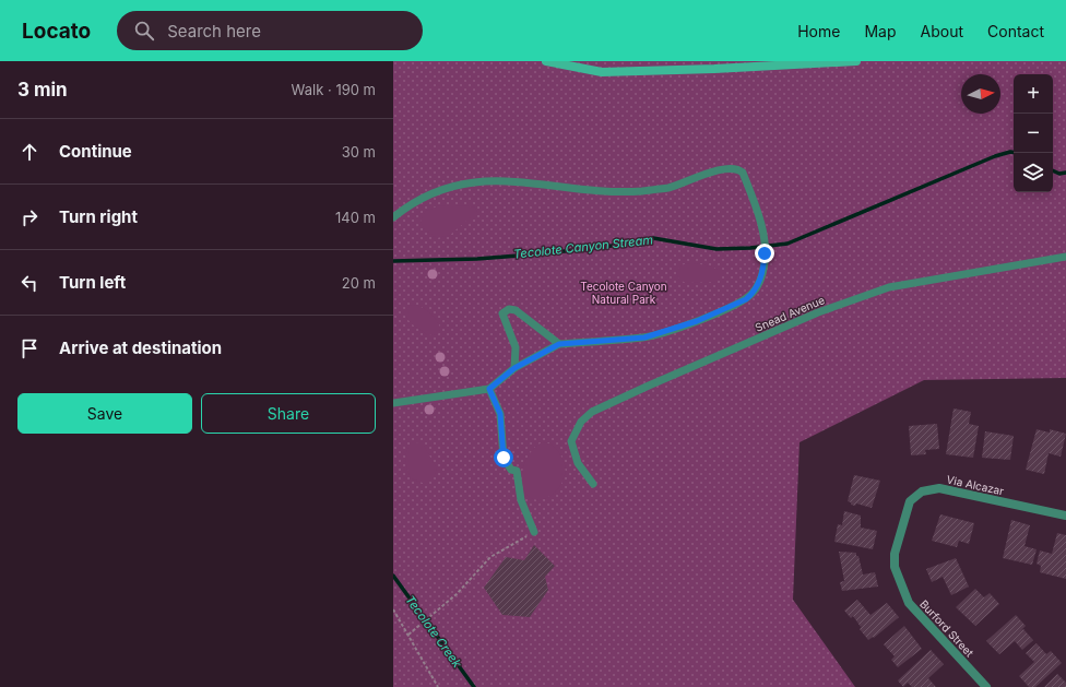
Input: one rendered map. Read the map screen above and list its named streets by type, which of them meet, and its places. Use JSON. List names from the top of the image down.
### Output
{
  "streets": {
    "street": ["Via Alcazar", "Burford Street"],
    "lane": ["Snead Avenue"]
  },
  "crossings": [
    ["Via Alcazar", "Burford Street"]
  ],
  "water": ["Tecolote Canyon Stream", "Tecolote Creek"],
  "parks": ["Tecolote Canyon Natural Park"],
  "north": "right",
  "page": {
    "header": "Locato",
    "search": "Search here",
    "nav": [
      "Home",
      "Map",
      "About",
      "Contact"
    ],
    "heading": ["3 min", "Walk · 190 m"],
    "map_buttons": ["+", "−"],
    "list": [
      ["Continue", "30 m"],
      ["Turn right", "140 m"],
      ["Turn left", "20 m"],
      "Arrive at destination"
    ],
    "buttons": ["Save", "Share"]
  }
}
